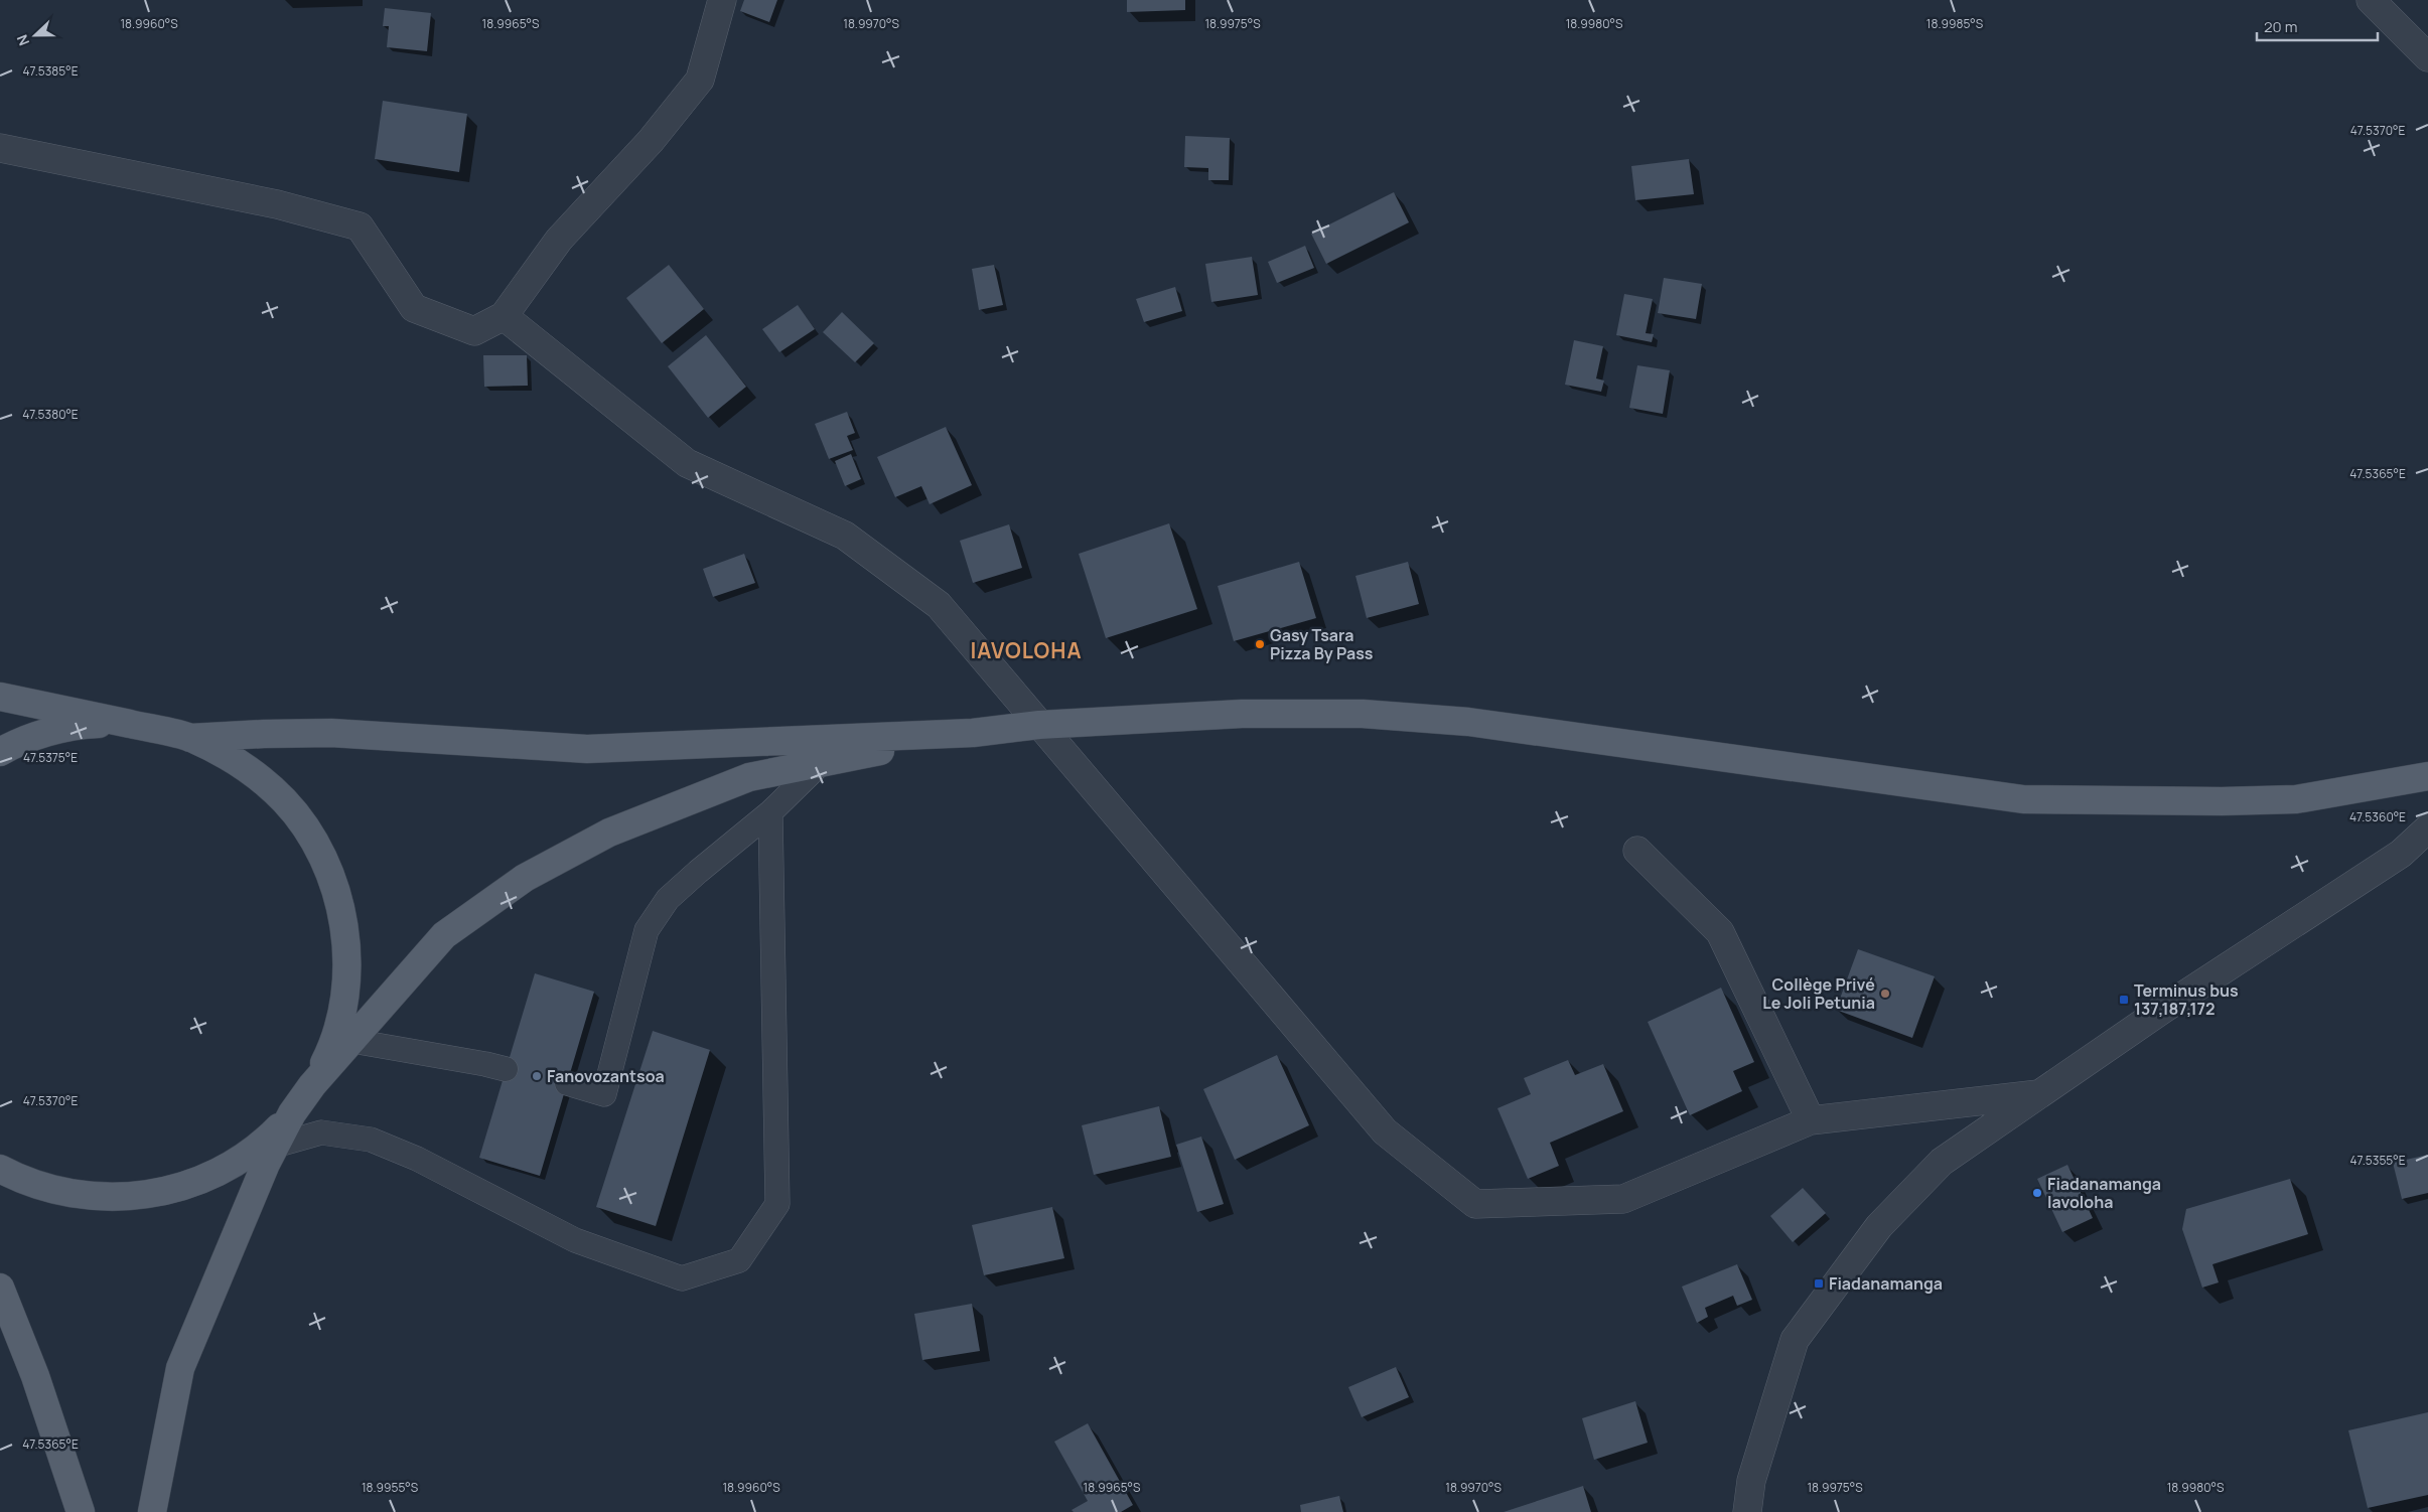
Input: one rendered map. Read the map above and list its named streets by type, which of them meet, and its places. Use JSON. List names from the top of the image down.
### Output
{
  "districts": ["IAVOLOHA"],
  "places": {
    "other": [
      "Gasy Tsara Pizza By Pass",
      "Collège Privé Le Joli Petunia",
      "Fanovozantsoa",
      "Fiadanamanga Iavoloha"
    ],
    "transit": ["Terminus bus 137,187,172", "Fiadanamanga"]
  },
  "scale_bar": "20 m",
  "north": "left",
  "coordinates": [
    "18.9960°S",
    "18.9965°S",
    "18.9970°S",
    "18.9975°S",
    "18.9980°S",
    "18.9985°S",
    "47.5385°E",
    "47.5370°E",
    "47.5380°E",
    "47.5365°E",
    "47.5375°E",
    "47.5360°E",
    "47.5355°E",
    "18.9955°S"
  ]
}
